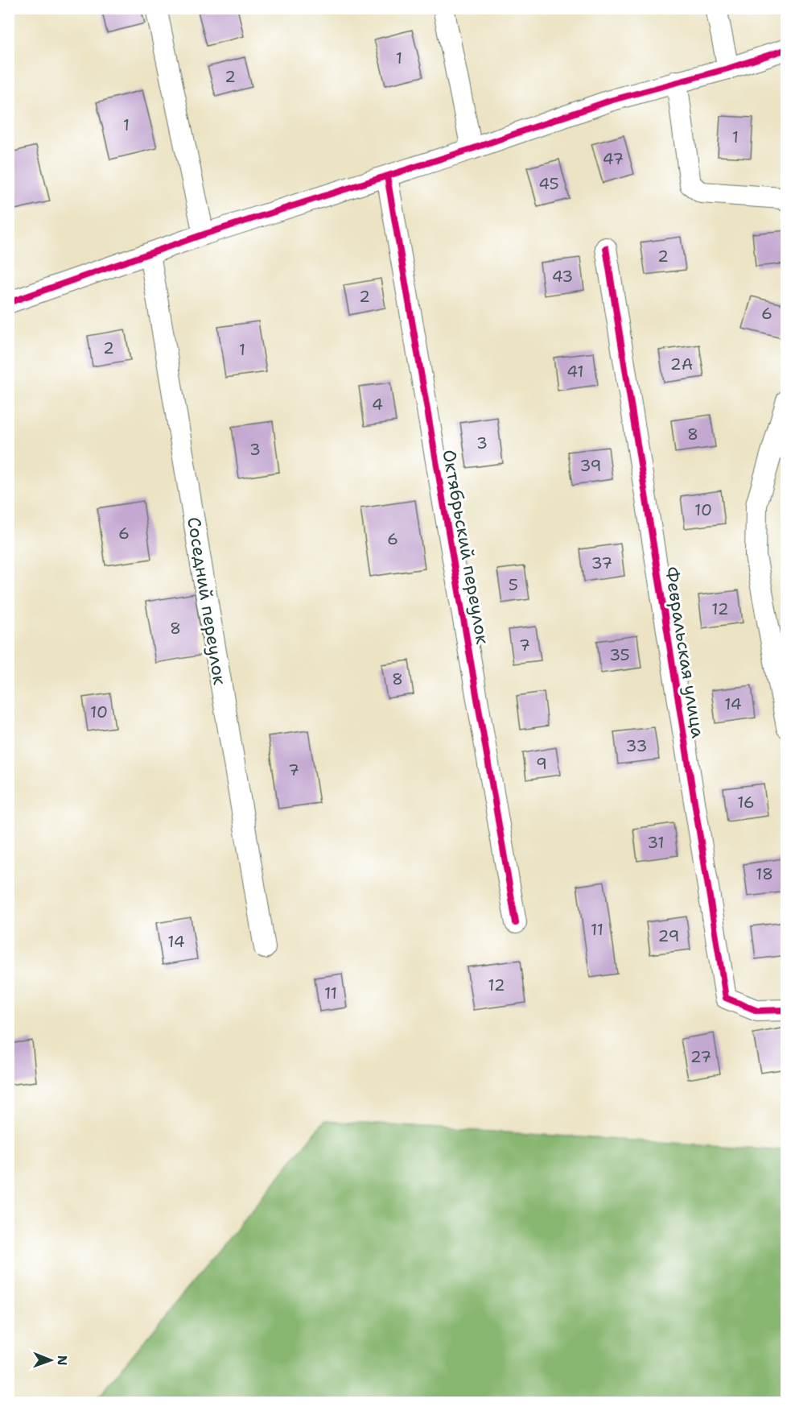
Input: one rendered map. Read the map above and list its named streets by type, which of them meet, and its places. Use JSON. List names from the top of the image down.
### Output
{
  "streets": {
    "street": ["Октябрьский переулок", "Соседний переулок", "Февральская улица"]
  },
  "house_numbers": [
    "1",
    "2",
    "1",
    "1",
    "47",
    "45",
    "2",
    "43",
    "2",
    "6",
    "2",
    "1",
    "2А",
    "41",
    "4",
    "8",
    "3",
    "3",
    "39",
    "10",
    "6",
    "6",
    "37",
    "5",
    "12",
    "8",
    "7",
    "35",
    "8",
    "14",
    "10",
    "33",
    "9",
    "7",
    "16",
    "31",
    "18",
    "11",
    "29",
    "14",
    "12",
    "11",
    "27"
  ],
  "north": "right"
}
